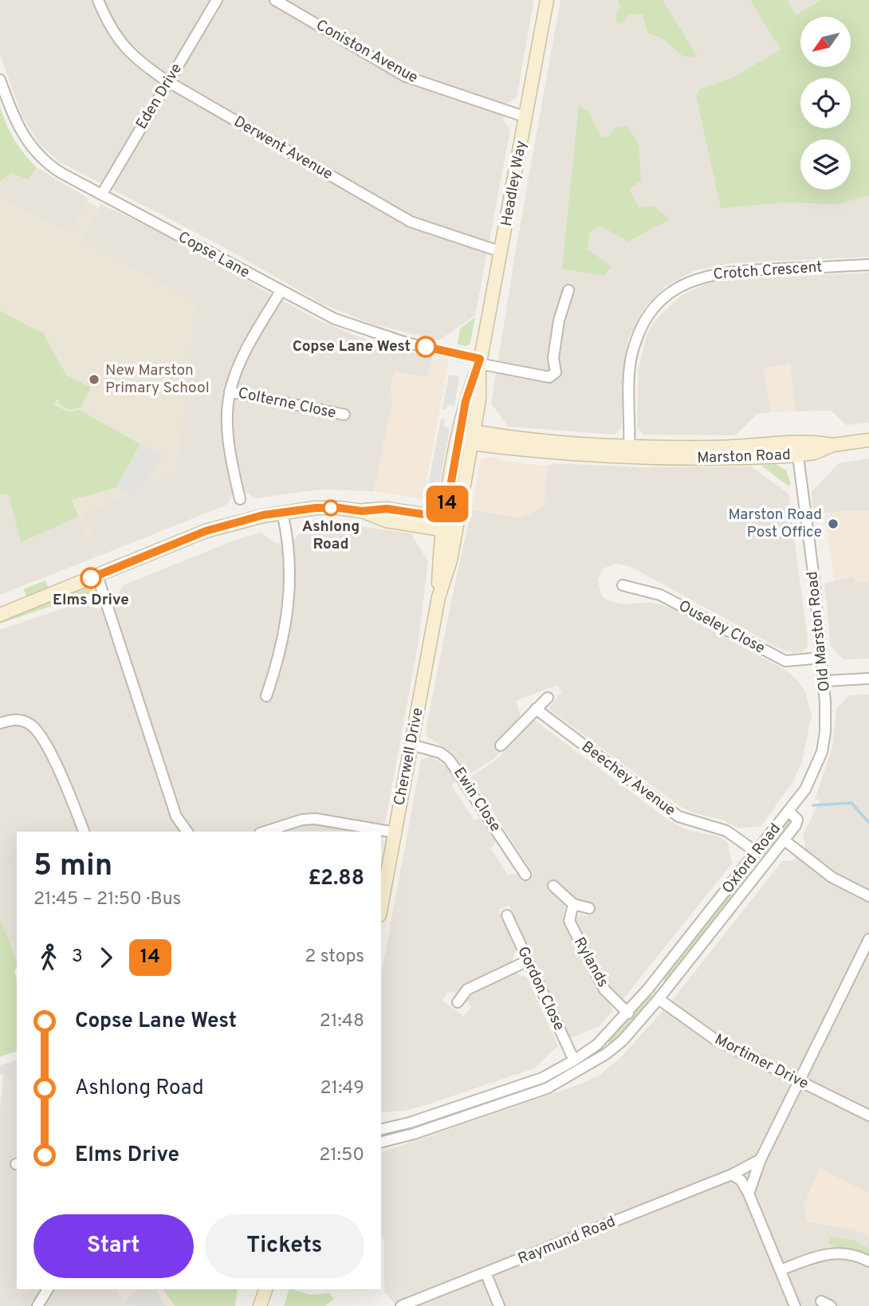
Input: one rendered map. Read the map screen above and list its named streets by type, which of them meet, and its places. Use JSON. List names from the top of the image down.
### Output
{
  "streets": {
    "main road": ["Headley Way", "Marston Road", "Cherwell Drive"],
    "street": [
      "Coniston Avenue",
      "Eden Drive",
      "Derwent Avenue",
      "Copse Lane",
      "Crotch Crescent",
      "Colterne Close",
      "Ouseley Close",
      "Old Marston Road",
      "Beechey Avenue",
      "Ewin Close",
      "Oxford Road",
      "Rylands",
      "Gordon Close",
      "Mortimer Drive",
      "Raymund Road"
    ]
  },
  "crossings": [
    ["Coniston Avenue", "Headley Way"],
    ["Eden Drive", "Derwent Avenue"],
    ["Eden Drive", "Copse Lane"],
    ["Derwent Avenue", "Headley Way"],
    ["Headley Way", "Copse Lane"],
    ["Headley Way", "Marston Road"],
    ["Headley Way", "Cherwell Drive"],
    ["Crotch Crescent", "Marston Road"],
    ["Marston Road", "Old Marston Road"],
    ["Marston Road", "Cherwell Drive"],
    ["Ouseley Close", "Old Marston Road"],
    ["Old Marston Road", "Oxford Road"],
    ["Cherwell Drive", "Ewin Close"],
    ["Beechey Avenue", "Oxford Road"],
    ["Oxford Road", "Rylands"],
    ["Oxford Road", "Gordon Close"],
    ["Oxford Road", "Mortimer Drive"]
  ],
  "places": [
    "Copse Lane West",
    "New Marston Primary School",
    "Ashlong Road",
    "Marston Road Post Office",
    "Elms Drive"
  ],
  "lines": ["bus line 14"],
  "north": "bottom left",
  "page": {
    "on_map": "14",
    "heading": ["5 min", "21:45 – 21:50 · Bus", "£2.88"],
    "legs": ["3", "14", "2 stops"],
    "list": [
      {
        "name": "Copse Lane West",
        "value": "21:48"
      },
      {
        "name": "Ashlong Road",
        "value": "21:49"
      },
      {
        "name": "Elms Drive",
        "value": "21:50"
      }
    ],
    "buttons": ["Start", "Tickets"]
  }
}
